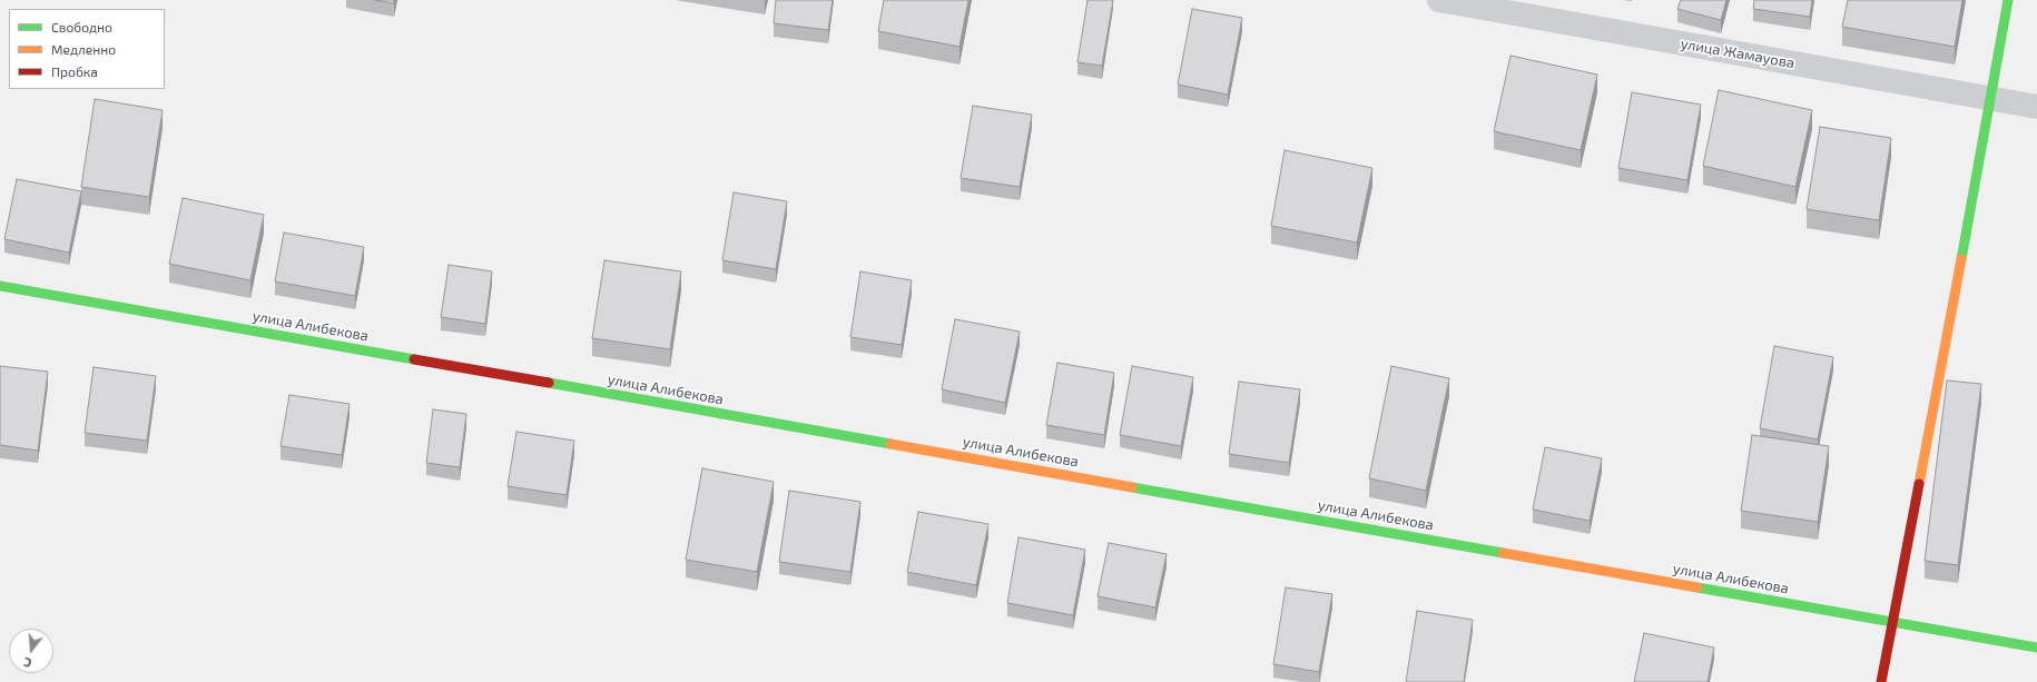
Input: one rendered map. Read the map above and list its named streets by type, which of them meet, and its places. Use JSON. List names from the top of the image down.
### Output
{
  "streets": {
    "street": ["улица Жамауова", "улица Алибекова"]
  },
  "legend": ["Свободно", "Медленно", "Пробка"],
  "north": "bottom"
}
